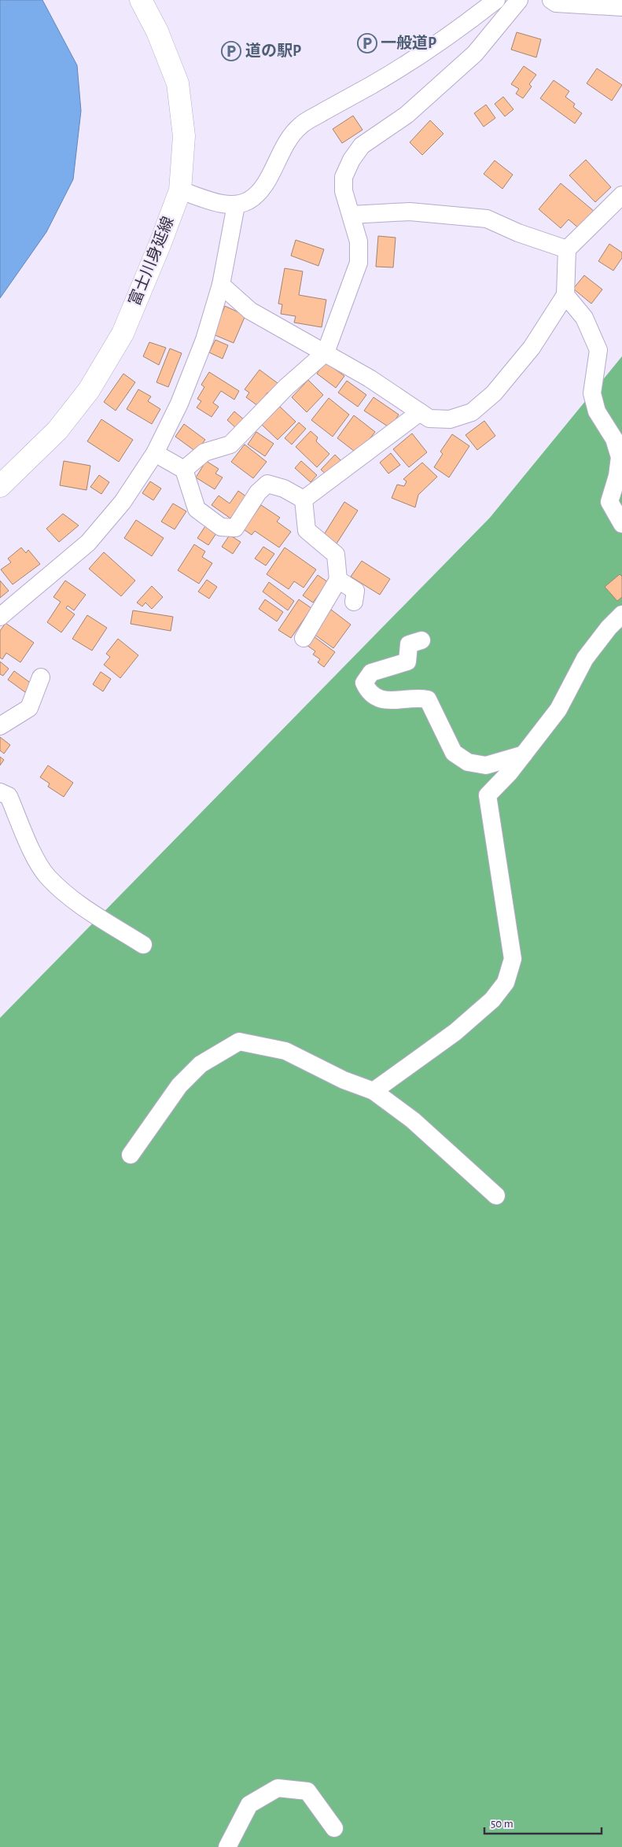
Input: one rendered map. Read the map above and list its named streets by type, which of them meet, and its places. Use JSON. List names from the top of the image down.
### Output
{
  "streets": {
    "main road": ["富士川身延線"]
  },
  "places": {
    "parking": ["一般道P", "道の駅P"]
  },
  "scale_bar": "50 m"
}
